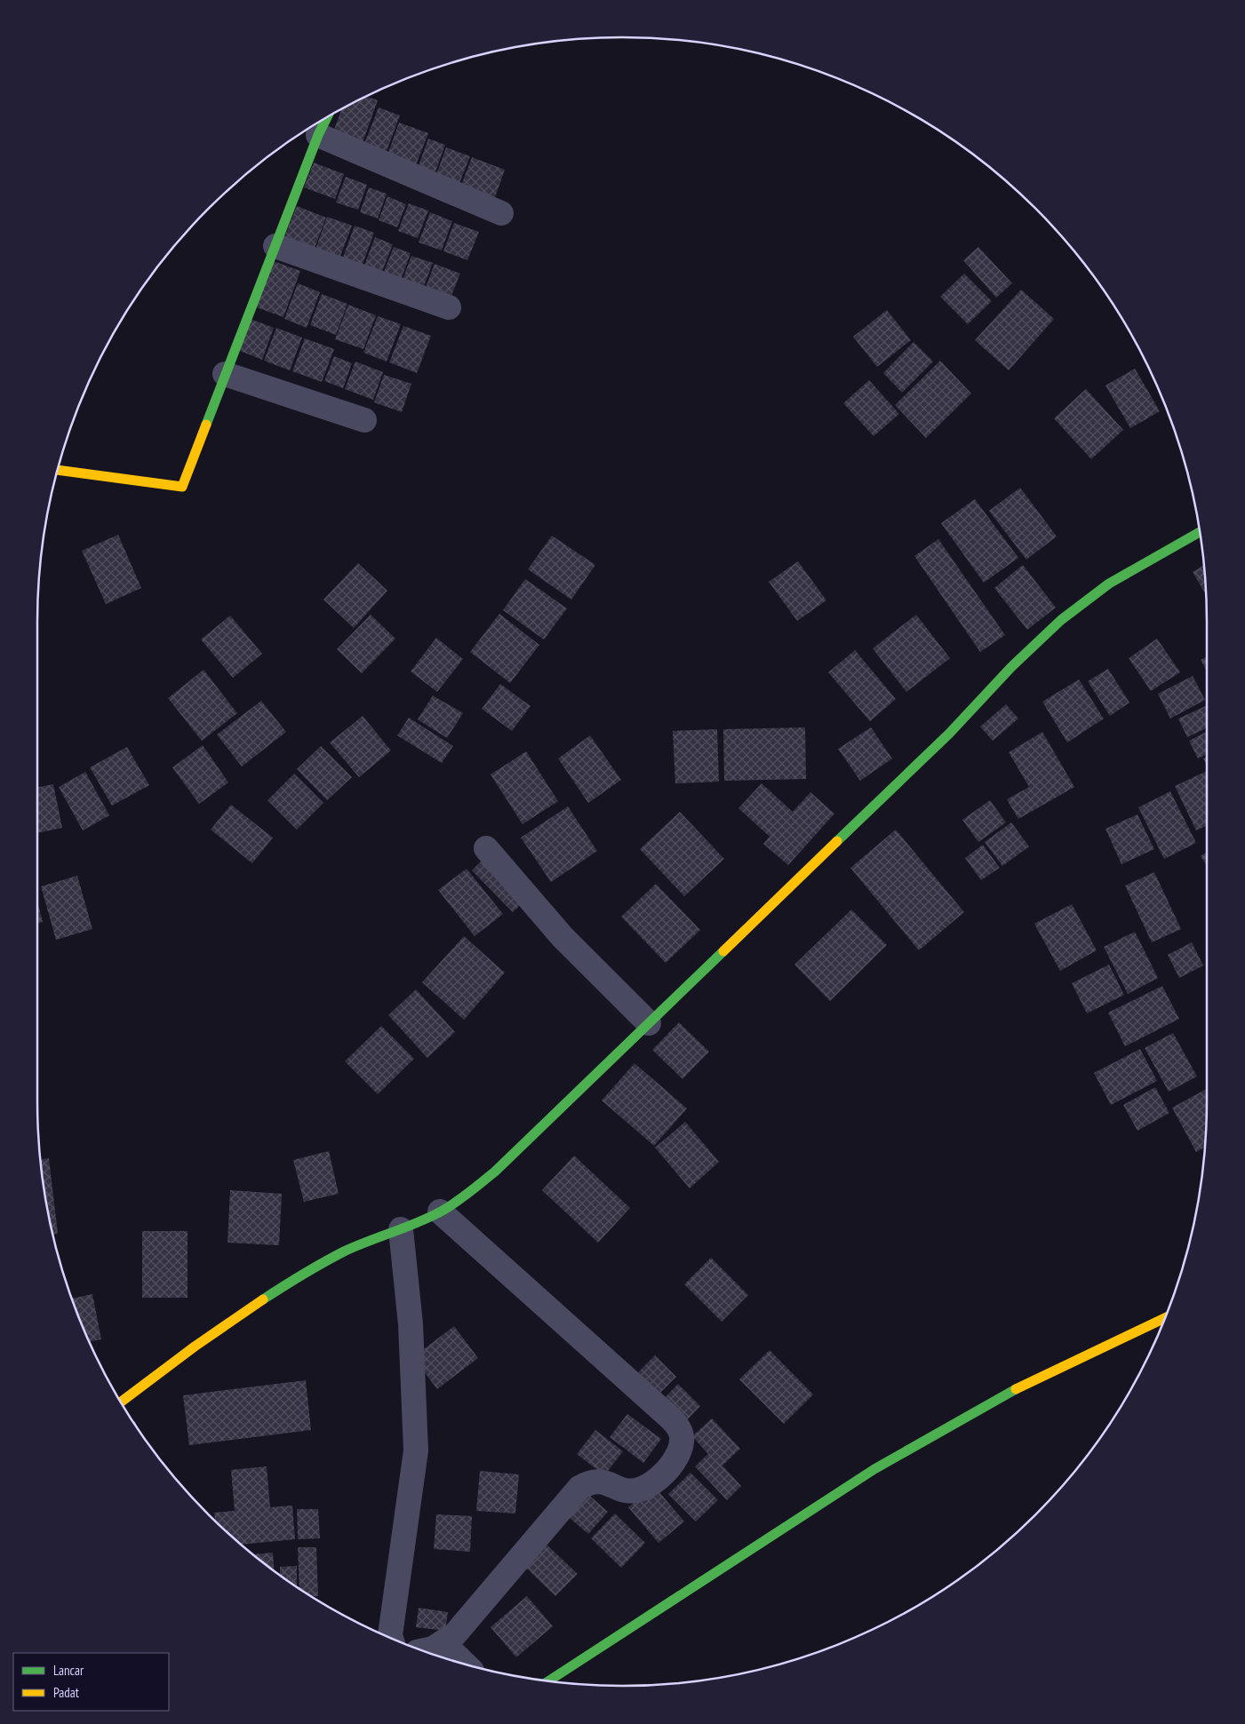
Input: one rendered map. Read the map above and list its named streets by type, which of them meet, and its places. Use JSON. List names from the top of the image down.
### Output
{
  "legend": ["Lancar", "Padat"]
}
